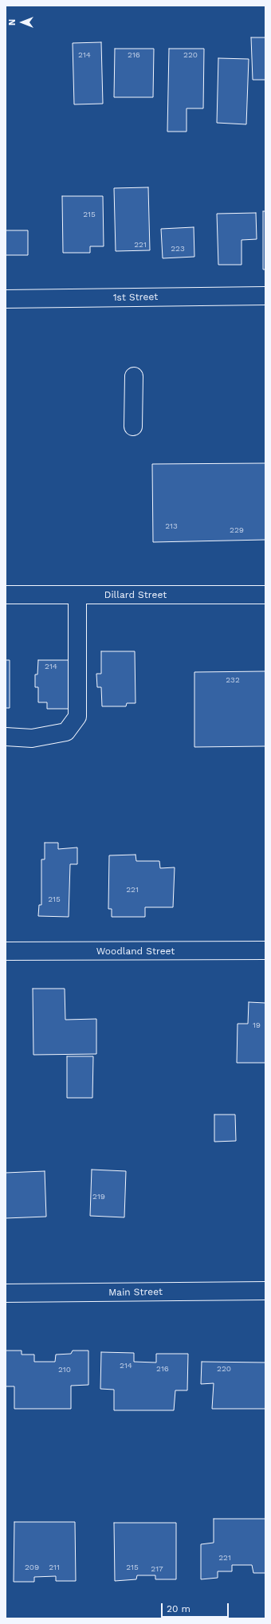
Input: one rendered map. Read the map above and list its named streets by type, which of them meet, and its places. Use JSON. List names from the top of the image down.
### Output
{
  "streets": {
    "main road": [
      "1st Street",
      "Dillard Street",
      "Woodland Street",
      "Main Street"
    ]
  },
  "house_numbers": [
    "214",
    "216",
    "220",
    "215",
    "221",
    "223",
    "213",
    "229",
    "214",
    "232",
    "221",
    "215",
    "19",
    "219",
    "214",
    "216",
    "220",
    "210",
    "221",
    "209",
    "211",
    "215",
    "217"
  ],
  "scale_bar": "20 m",
  "north": "left"
}
